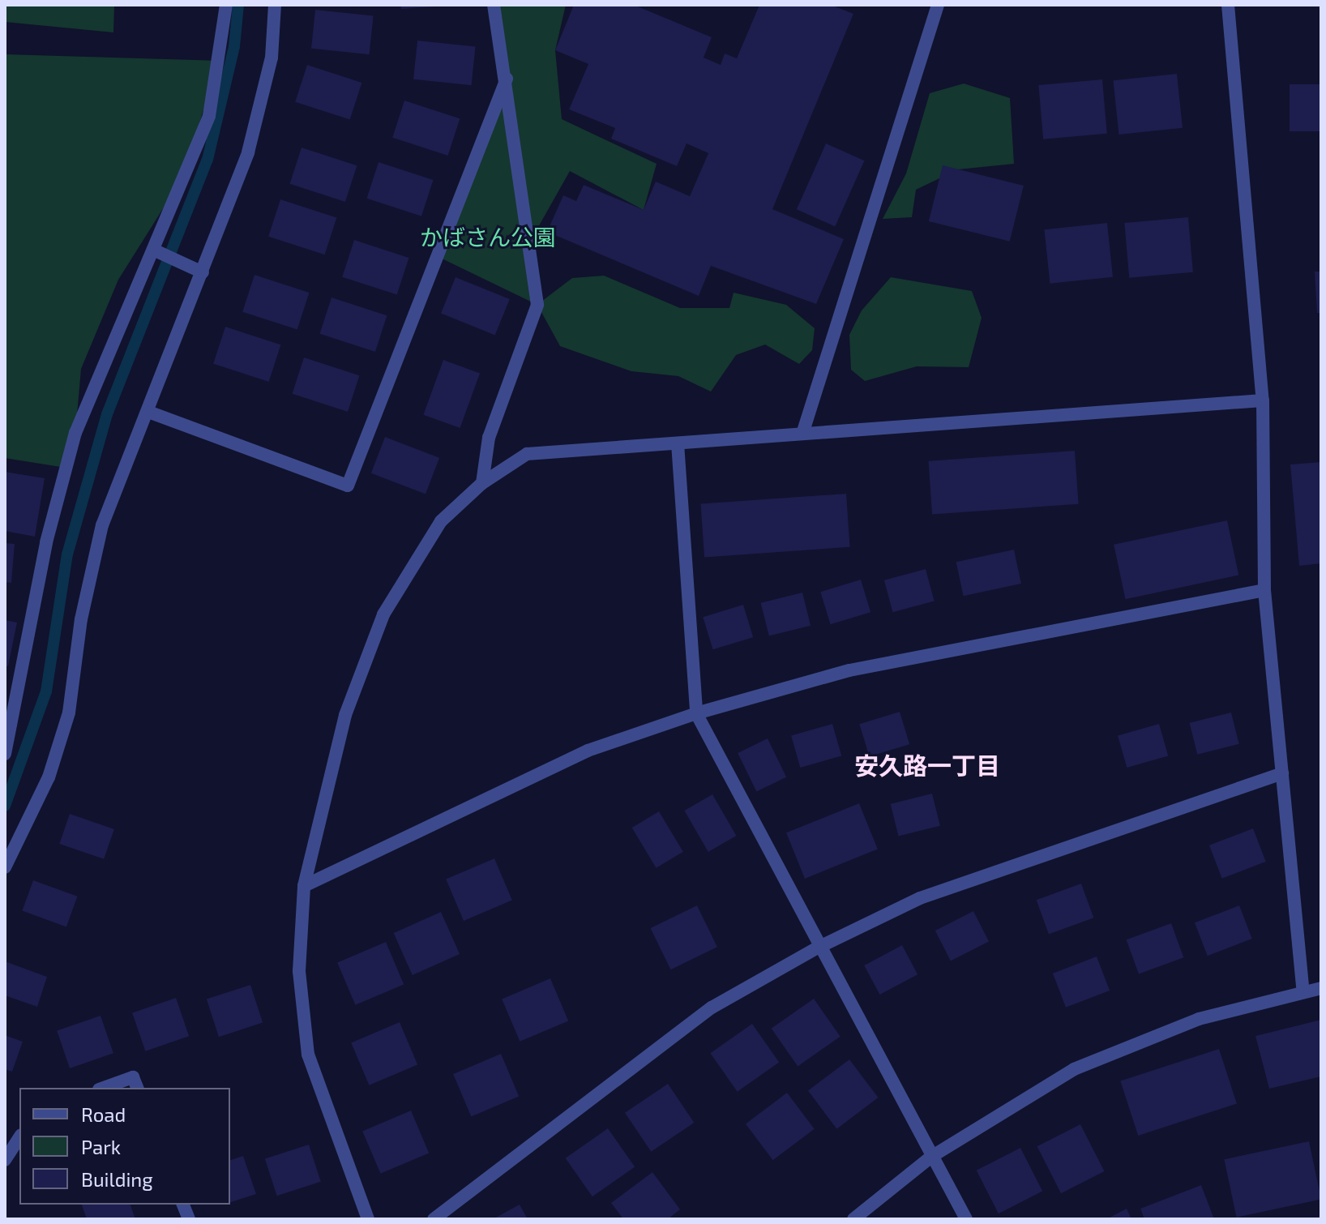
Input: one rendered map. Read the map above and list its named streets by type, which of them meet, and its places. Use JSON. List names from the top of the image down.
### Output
{
  "districts": ["安久路一丁目"],
  "parks": ["かばさん公園"],
  "legend": ["Road", "Park", "Building"]
}
